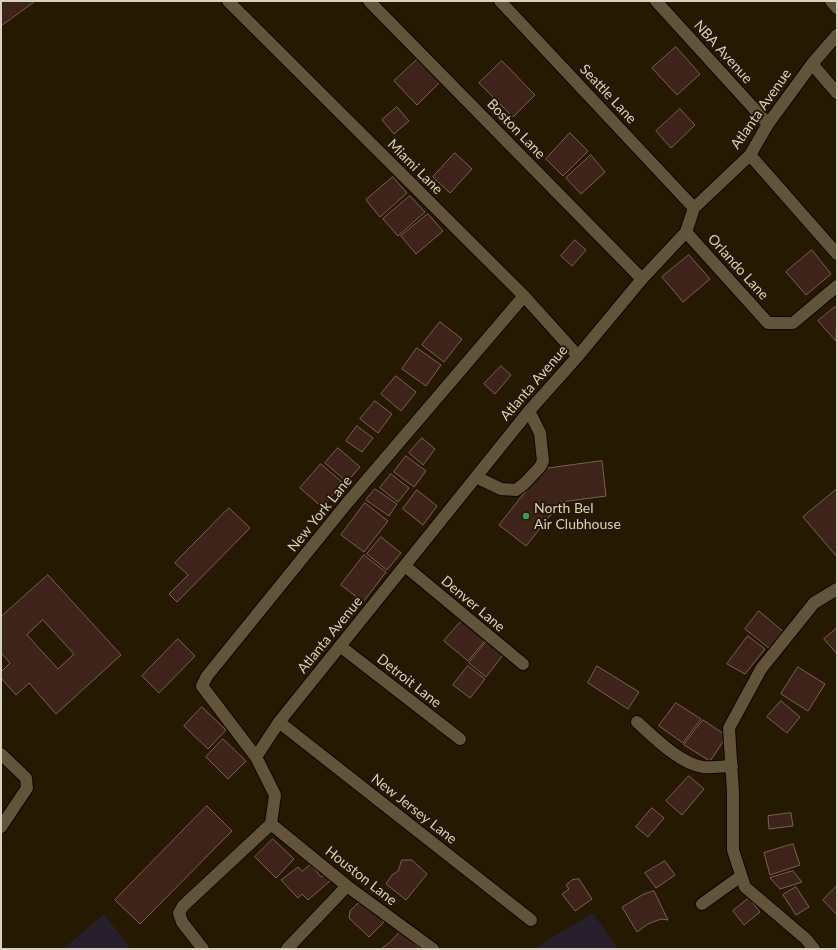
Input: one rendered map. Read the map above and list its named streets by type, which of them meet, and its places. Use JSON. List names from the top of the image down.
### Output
{
  "streets": {
    "street": [
      "NBA Avenue",
      "Seattle Lane",
      "Atlanta Avenue",
      "Boston Lane",
      "Miami Lane",
      "Orlando Lane",
      "New York Lane",
      "Denver Lane",
      "Detroit Lane",
      "New Jersey Lane",
      "Houston Lane"
    ]
  },
  "crossings": [
    ["NBA Avenue", "Atlanta Avenue"],
    ["Seattle Lane", "Atlanta Avenue"],
    ["Atlanta Avenue", "Boston Lane"],
    ["Atlanta Avenue", "Miami Lane"],
    ["Atlanta Avenue", "Orlando Lane"],
    ["Atlanta Avenue", "New York Lane"],
    ["Atlanta Avenue", "Denver Lane"],
    ["Atlanta Avenue", "Detroit Lane"],
    ["Atlanta Avenue", "New Jersey Lane"],
    ["Miami Lane", "New York Lane"]
  ],
  "places": ["North Bel Air Clubhouse"]
}
